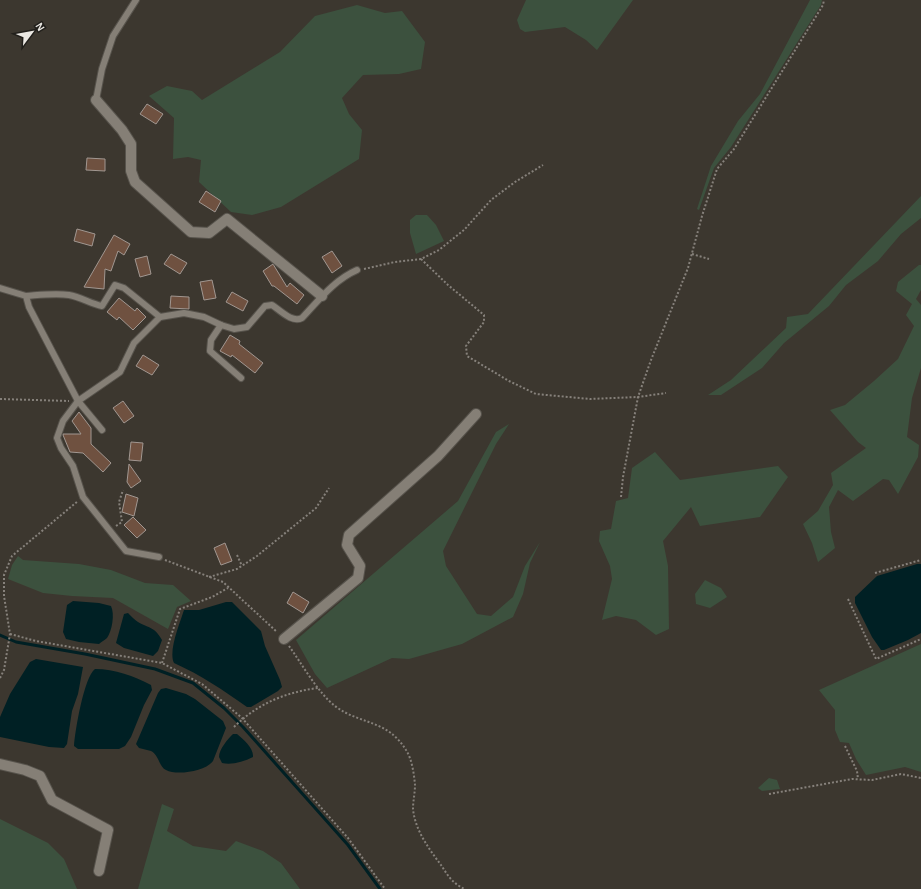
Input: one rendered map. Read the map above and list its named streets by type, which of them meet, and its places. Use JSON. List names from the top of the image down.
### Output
{
  "north": "top right"
}
